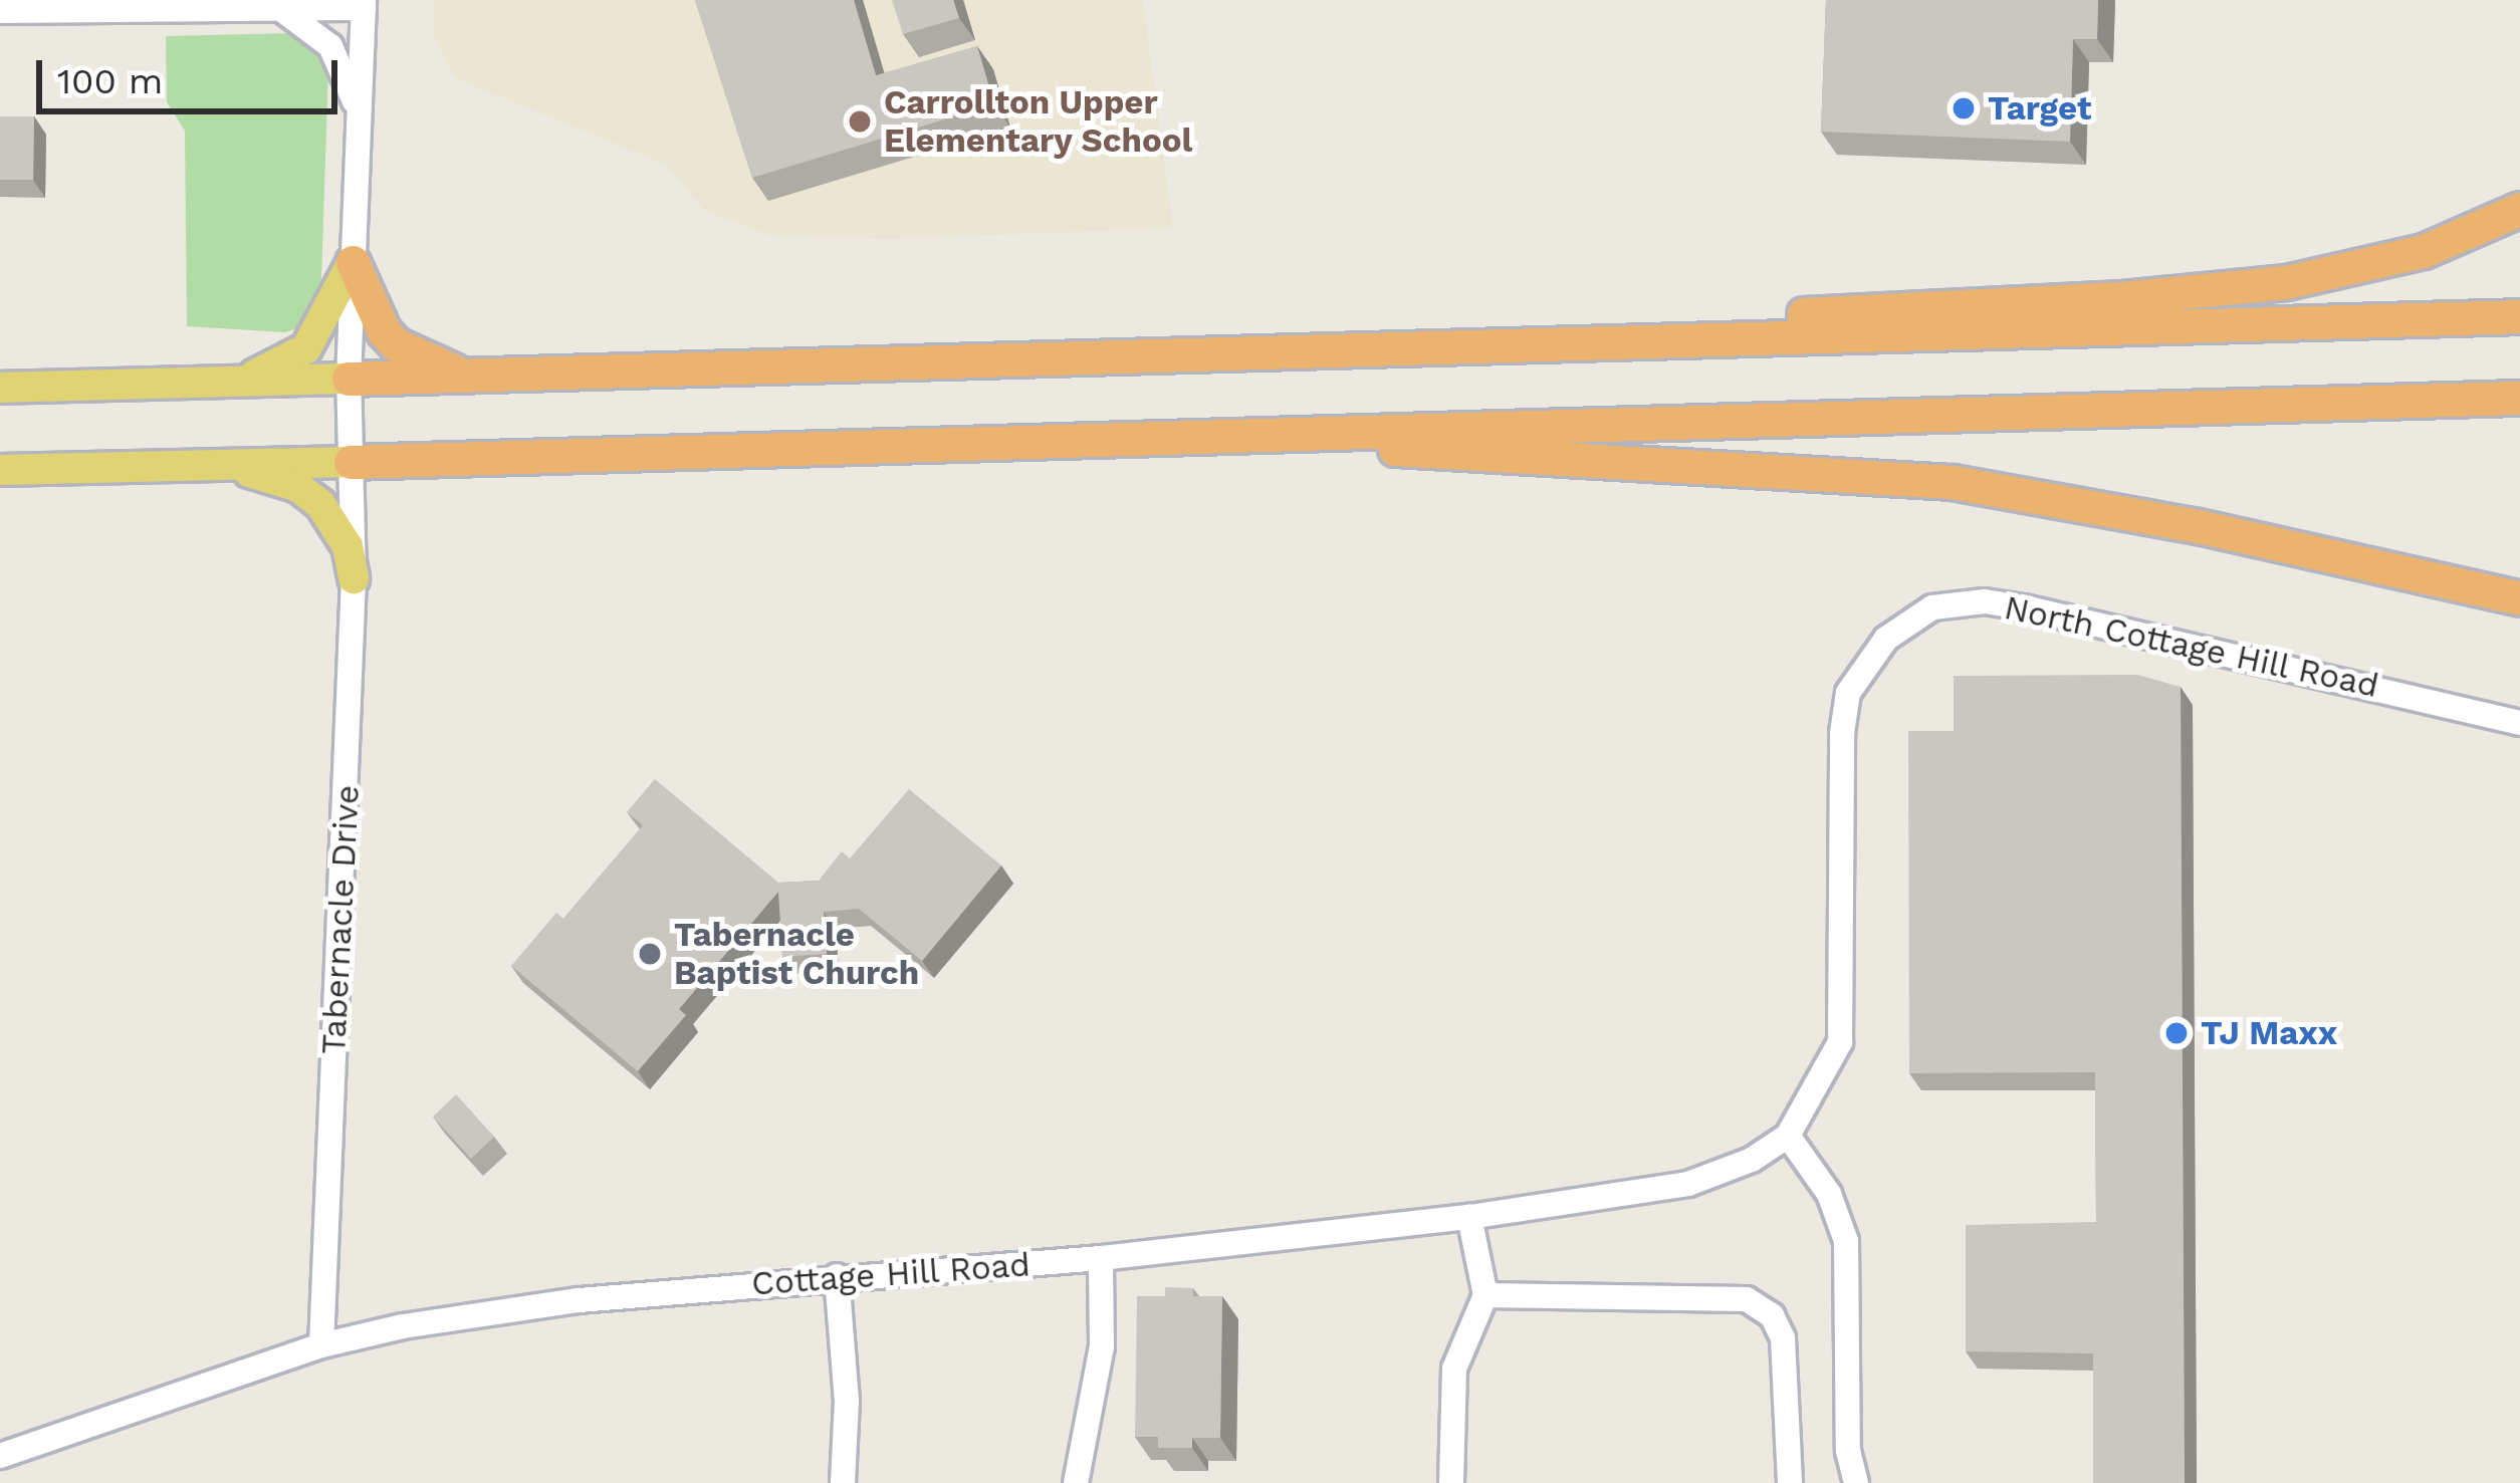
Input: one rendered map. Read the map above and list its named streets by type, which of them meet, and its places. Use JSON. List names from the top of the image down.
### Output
{
  "streets": {
    "street": ["North Cottage Hill Road", "Tabernacle Drive", "Cottage Hill Road"]
  },
  "crossings": [
    ["North Cottage Hill Road", "Cottage Hill Road"],
    ["Tabernacle Drive", "Cottage Hill Road"]
  ],
  "places": [
    "Target",
    "Carrollton Upper Elementary School",
    "Tabernacle Baptist Church",
    "TJ Maxx"
  ],
  "scale_bar": "100 m"
}
